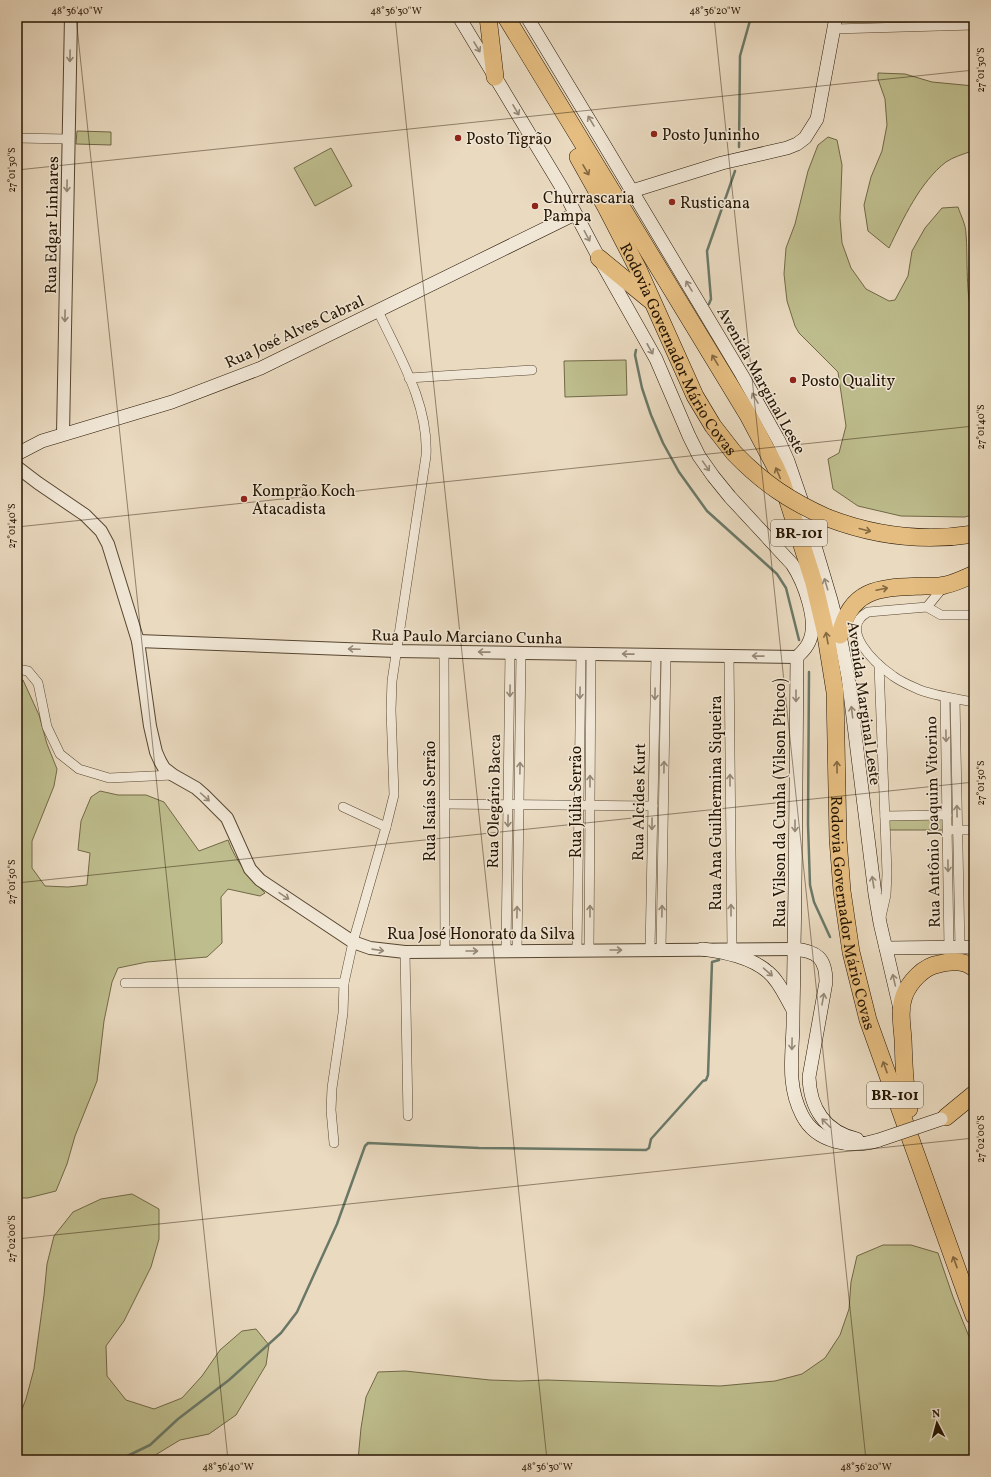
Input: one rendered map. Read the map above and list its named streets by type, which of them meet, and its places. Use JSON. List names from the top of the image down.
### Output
{
  "streets": {
    "highway": ["Rodovia Governador Mário Covas", "BR-101"],
    "main road": ["Rua José Alves Cabral", "Avenida Marginal Leste", "Rua Vilson da Cunha (Vilson Pitoco)"],
    "street": [
      "Rua Edgar Linhares",
      "Rua Paulo Marciano Cunha",
      "Rua Isaías Serrão",
      "Rua Olegário Bacca",
      "Rua Júlia Serrão",
      "Rua Alcides Kurt",
      "Rua Ana Guilhermina Siqueira",
      "Rua Antônio Joaquim Vitorino",
      "Rua José Honorato da Silva"
    ]
  },
  "crossings": [
    ["Rua Edgar Linhares", "Rua José Alves Cabral"],
    ["Rua Paulo Marciano Cunha", "Rua Isaías Serrão"],
    ["Rua Paulo Marciano Cunha", "Rua Olegário Bacca"],
    ["Rua Paulo Marciano Cunha", "Rua Júlia Serrão"],
    ["Rua Paulo Marciano Cunha", "Rua Alcides Kurt"],
    ["Rua Paulo Marciano Cunha", "Rua Ana Guilhermina Siqueira"],
    ["Rua Paulo Marciano Cunha", "Rua Vilson da Cunha (Vilson Pitoco)"],
    ["Rua Paulo Marciano Cunha", "Rua José Honorato da Silva"],
    ["Rua Isaías Serrão", "Rua José Honorato da Silva"],
    ["Rua Olegário Bacca", "Rua José Honorato da Silva"],
    ["Rua Júlia Serrão", "Rua José Honorato da Silva"],
    ["Rua Alcides Kurt", "Rua José Honorato da Silva"]
  ],
  "one_way": [
    "Rua Edgar Linhares",
    "Rua Paulo Marciano Cunha",
    "Rua Ana Guilhermina Siqueira",
    "Rua Vilson da Cunha (Vilson Pitoco)",
    "Rua José Honorato da Silva"
  ],
  "places": [
    "Posto Juninho",
    "Posto Tigrão",
    "Rusticana",
    "Churrascaria Pampa",
    "Posto Quality",
    "Komprão Koch Atacadista"
  ],
  "north": "top",
  "coordinates": [
    "48°36'40\"W",
    "48°36'30\"W",
    "48°36'20\"W",
    "27°01'30\"S",
    "27°01'40\"S",
    "27°01'50\"S",
    "27°02'00\"S"
  ]
}
